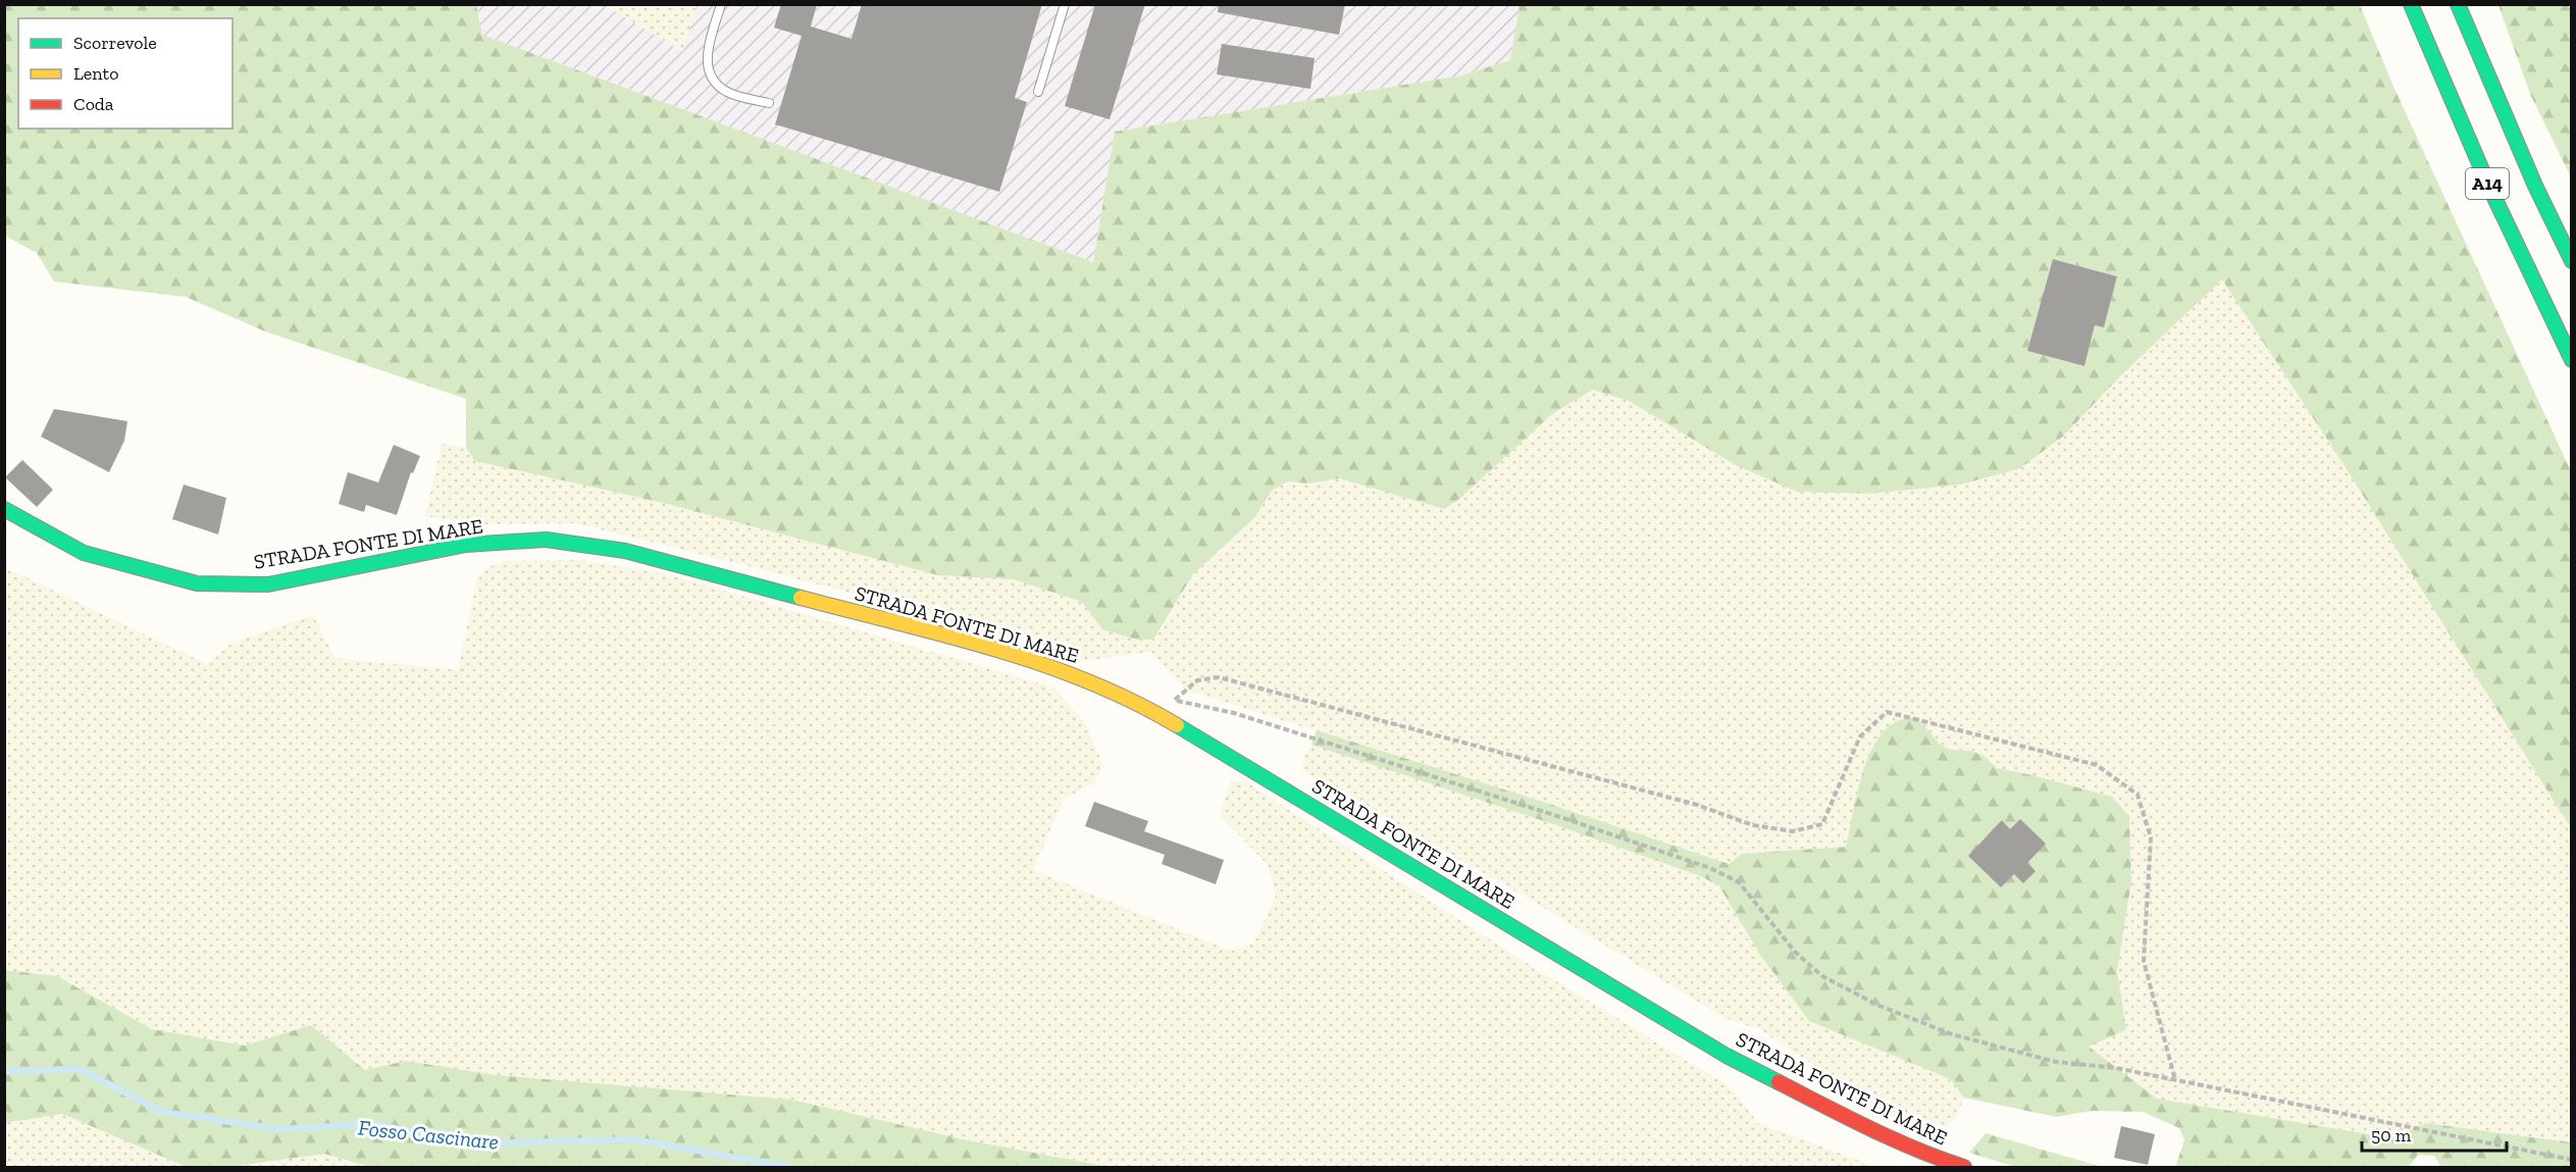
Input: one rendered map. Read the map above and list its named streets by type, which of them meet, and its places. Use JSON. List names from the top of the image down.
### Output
{
  "streets": {
    "main road": ["A14", "STRADA FONTE DI MARE"]
  },
  "water": ["Fosso Cascinare"],
  "legend": ["Scorrevole", "Lento", "Coda"],
  "scale_bar": "50 m"
}
